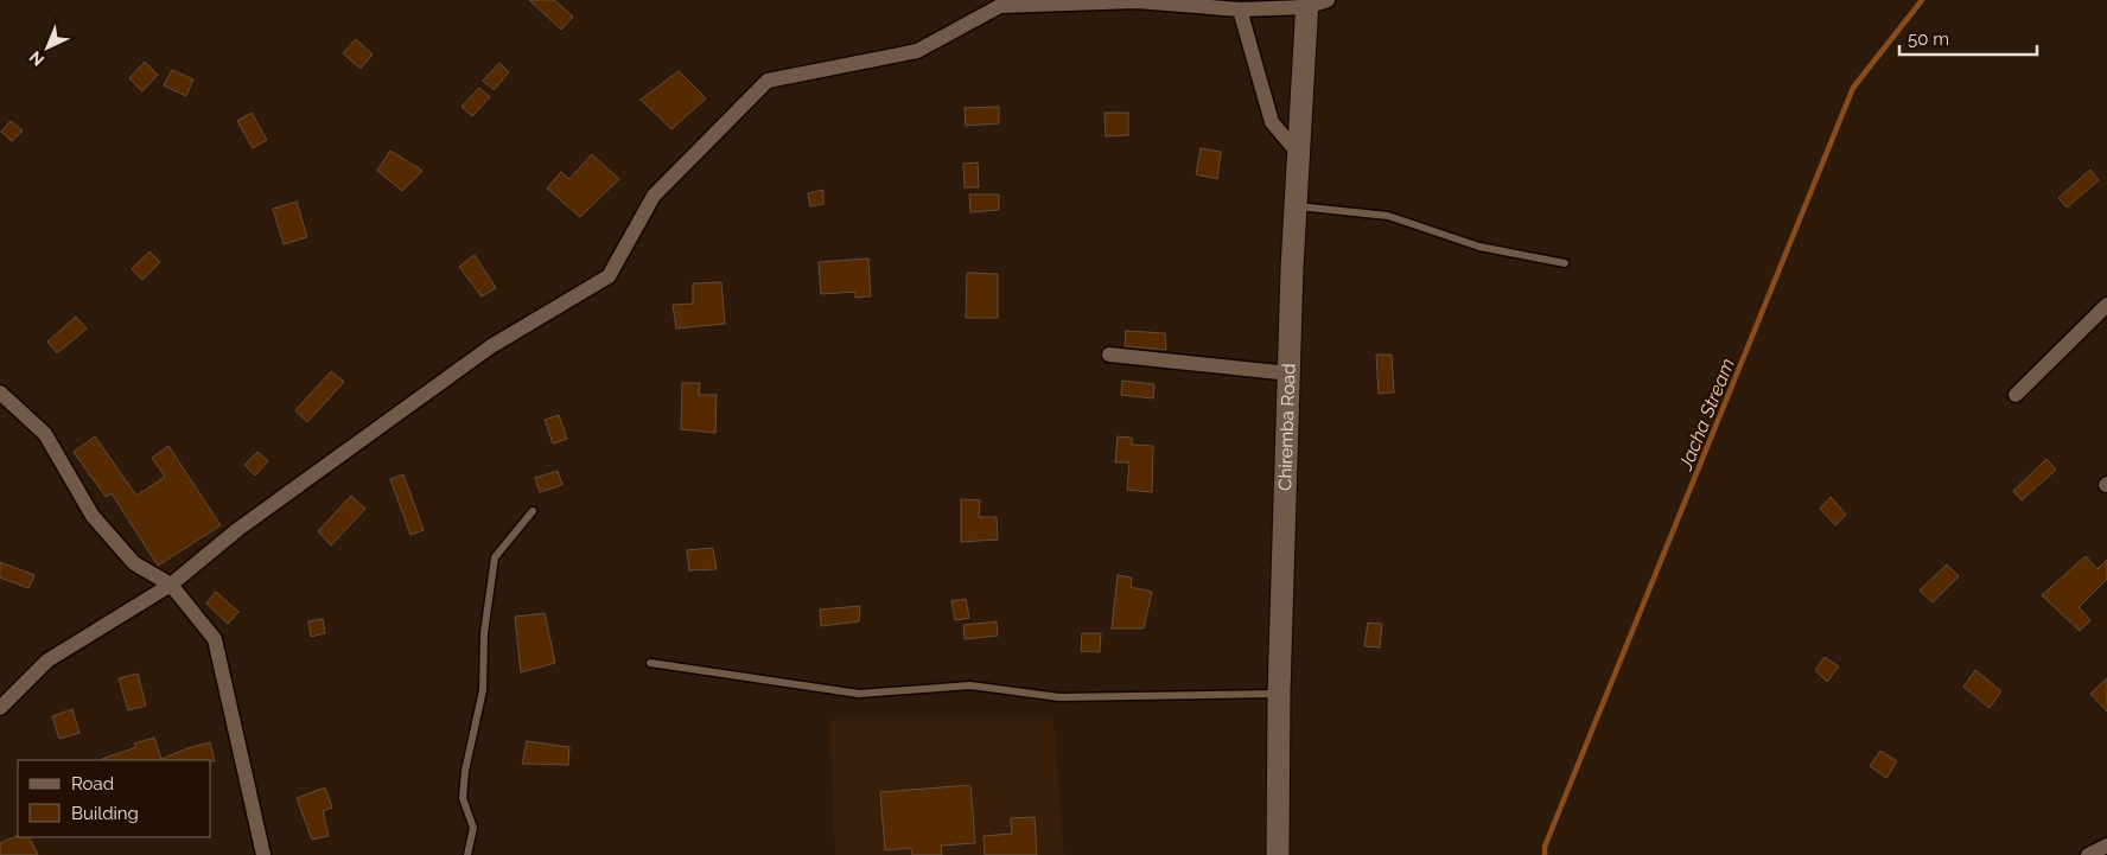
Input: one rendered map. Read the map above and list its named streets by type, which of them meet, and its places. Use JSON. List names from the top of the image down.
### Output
{
  "streets": {
    "main road": ["Chiremba Road"]
  },
  "water": ["Jacha Stream"],
  "legend": ["Road", "Building"],
  "scale_bar": "50 m",
  "north": "bottom left"
}
